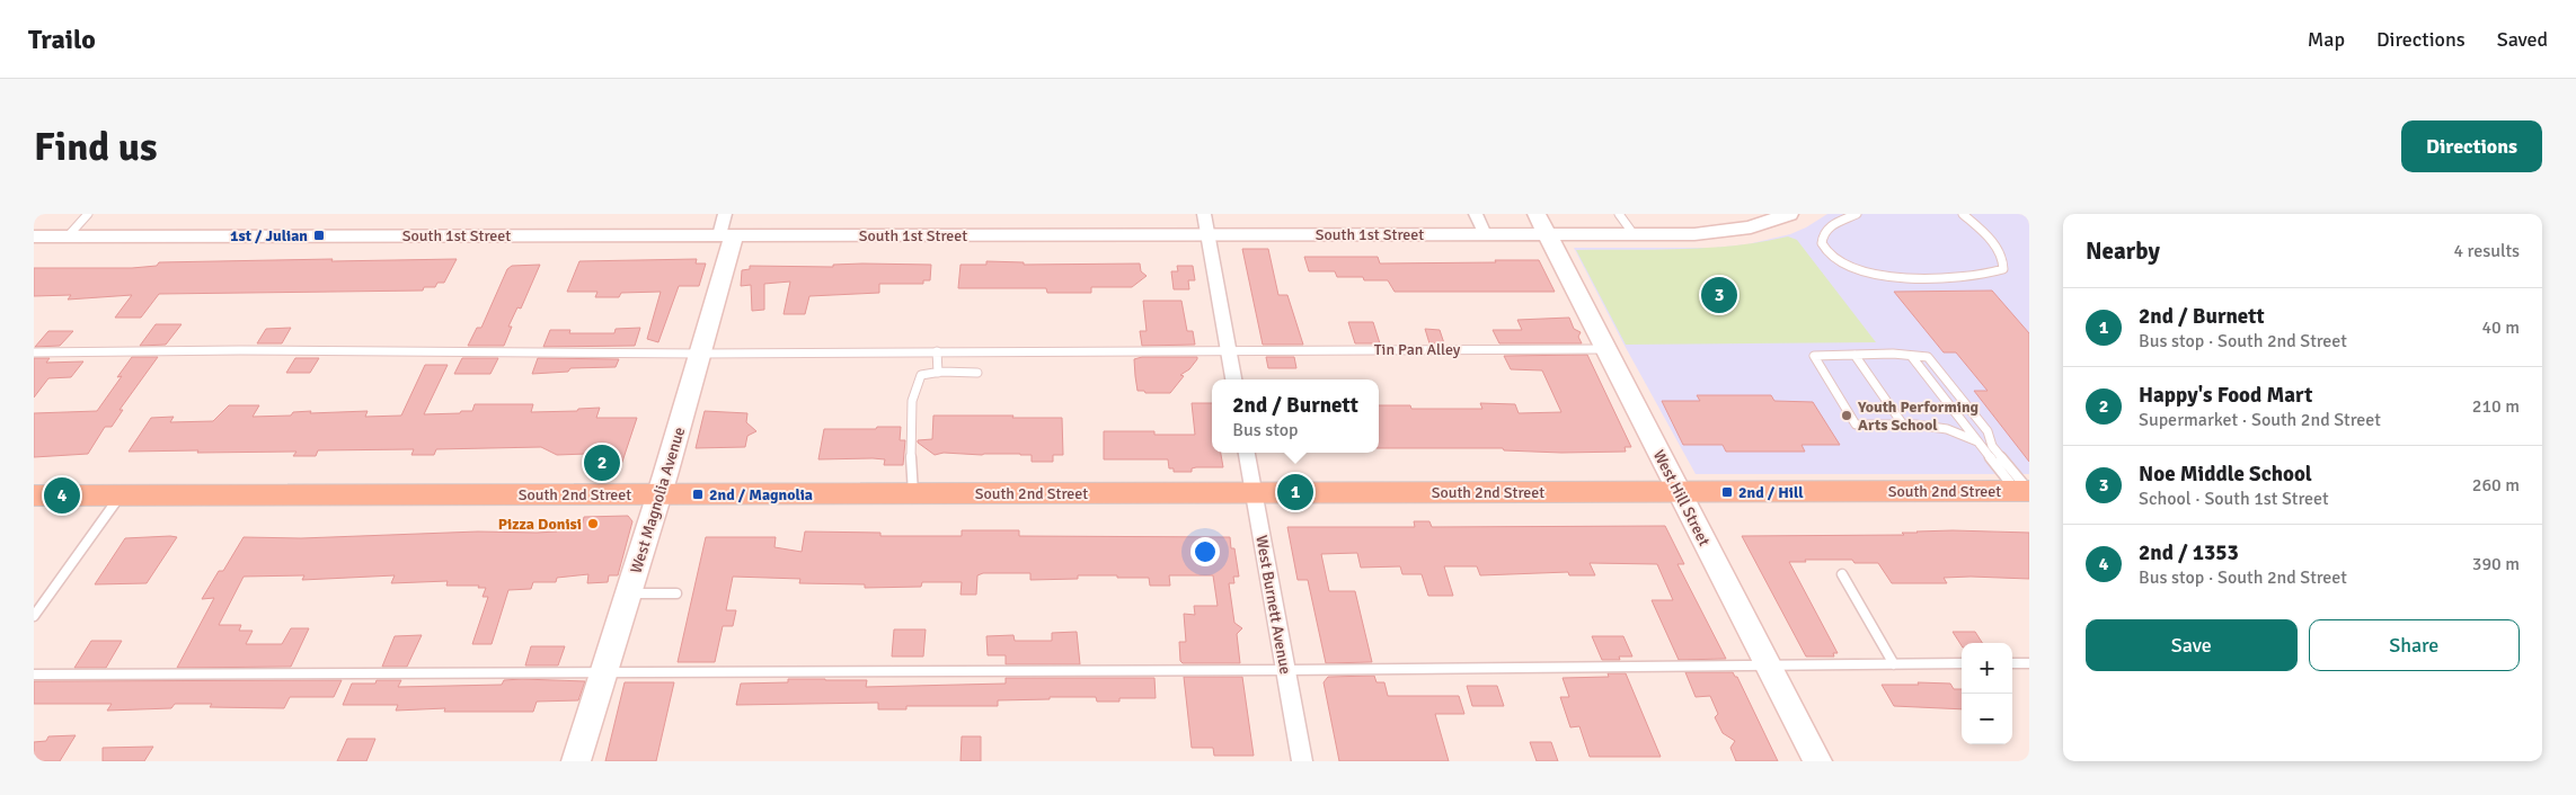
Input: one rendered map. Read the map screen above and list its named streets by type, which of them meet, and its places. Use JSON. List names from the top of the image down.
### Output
{
  "streets": {
    "main road": ["South 2nd Street"],
    "street": [
      "South 1st Street",
      "West Hill Street",
      "West Magnolia Avenue",
      "West Burnett Avenue"
    ],
    "lane": ["Tin Pan Alley"]
  },
  "crossings": [
    ["South 1st Street", "West Hill Street"],
    ["South 1st Street", "West Magnolia Avenue"],
    ["Tin Pan Alley", "West Hill Street"],
    ["Tin Pan Alley", "West Magnolia Avenue"],
    ["South 2nd Street", "West Hill Street"],
    ["South 2nd Street", "West Magnolia Avenue"],
    ["South 2nd Street", "West Burnett Avenue"]
  ],
  "places": {
    "transit": ["1st / Julian", "2nd / Hill", "2nd / Magnolia"],
    "other": ["Youth Performing Arts School", "Pizza Donisi"]
  },
  "page": {
    "header": "Trailo",
    "nav": ["Map", "Directions", "Saved"],
    "buttons": [
      "Directions",
      ["Save", "Share"]
    ],
    "title": "Find us",
    "heading": ["Nearby", "4 results"],
    "pins": [
      "3",
      "2",
      "1",
      "4"
    ],
    "list": [
      {
        "mark": "1",
        "name": "2nd / Burnett",
        "note": "Bus stop · South 2nd Street",
        "value": "40 m"
      },
      {
        "mark": "2",
        "name": "Happy's Food Mart",
        "note": "Supermarket · South 2nd Street",
        "value": "210 m"
      },
      {
        "mark": "3",
        "name": "Noe Middle School",
        "note": "School · South 1st Street",
        "value": "260 m"
      },
      {
        "mark": "4",
        "name": "2nd / 1353",
        "note": "Bus stop · South 2nd Street",
        "value": "390 m"
      }
    ],
    "popup": ["2nd / Burnett", "Bus stop"],
    "map_buttons": ["+", "−"]
  }
}
